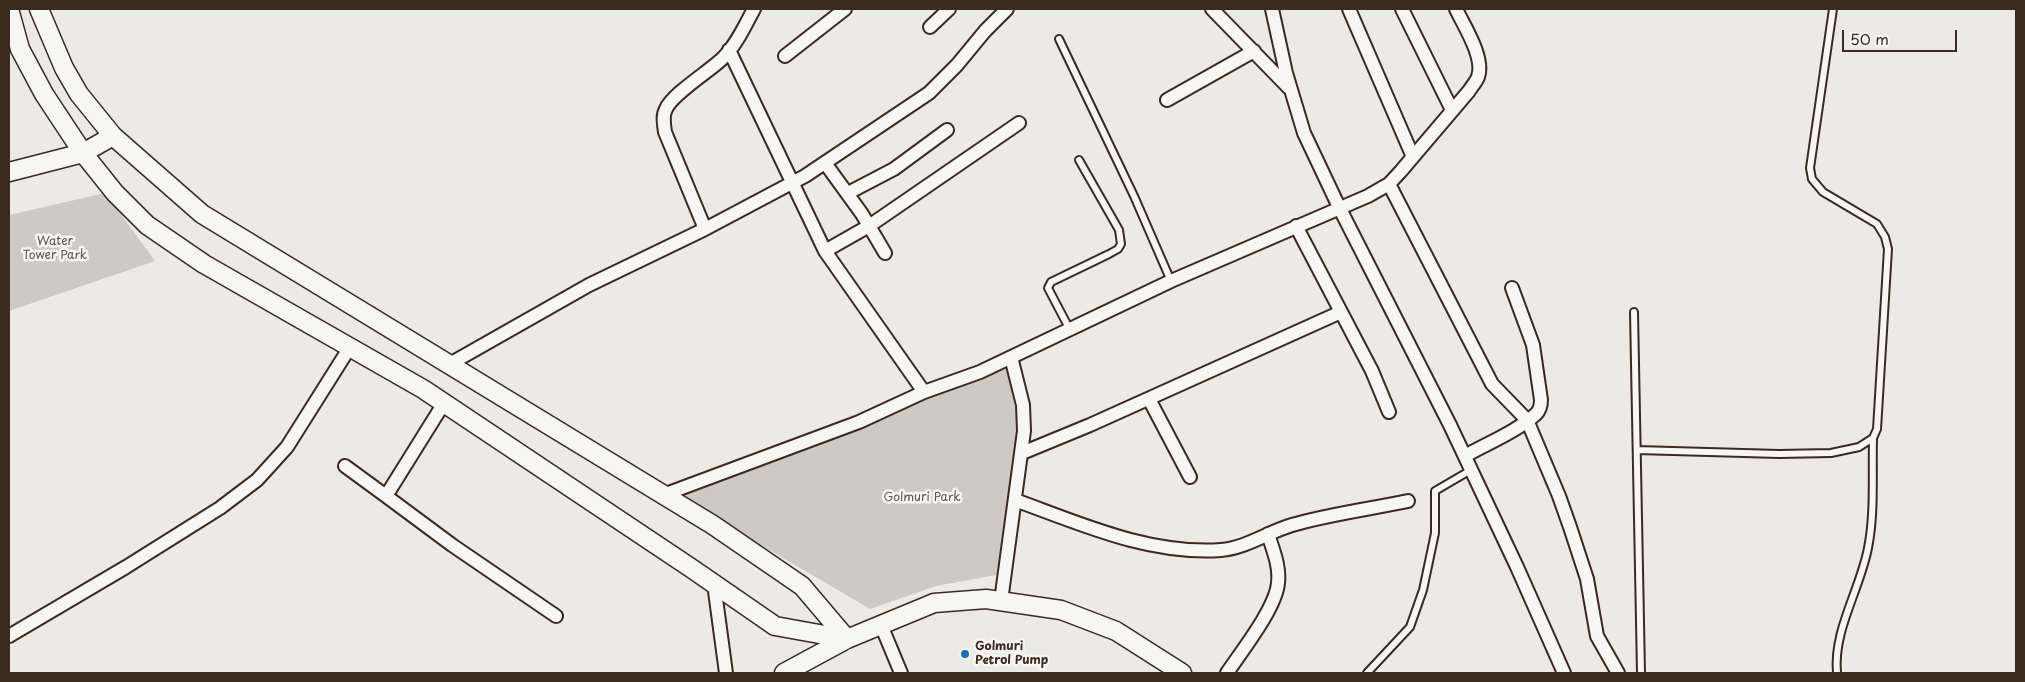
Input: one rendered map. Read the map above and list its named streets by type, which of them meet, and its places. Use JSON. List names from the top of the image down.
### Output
{
  "parks": ["Water Tower Park", "Golmuri Park"],
  "places": ["Golmuri Petrol Pump"],
  "scale_bar": "50 m"
}
